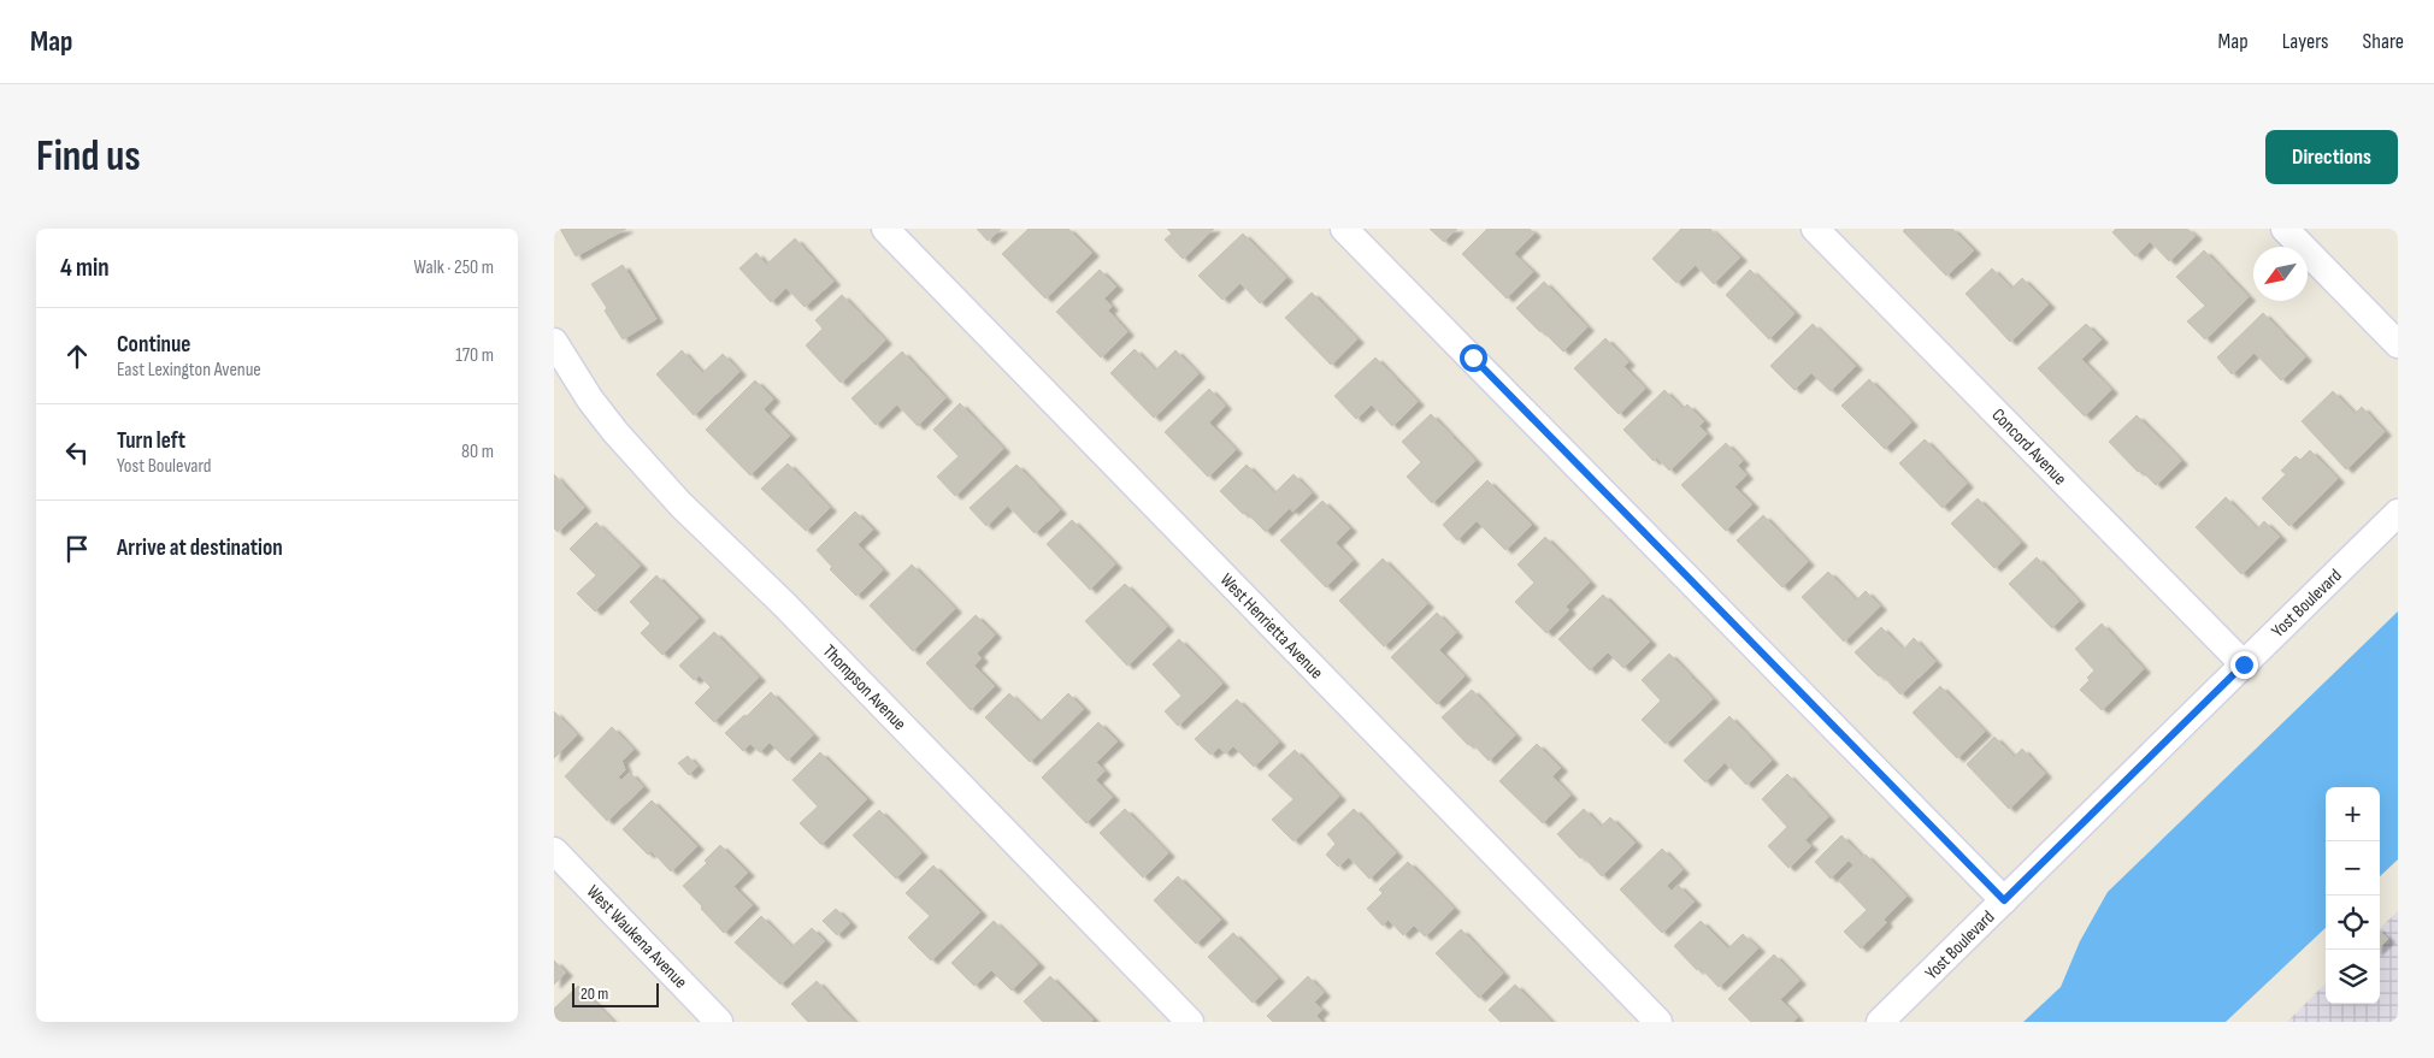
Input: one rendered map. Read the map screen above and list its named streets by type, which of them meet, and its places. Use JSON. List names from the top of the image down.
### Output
{
  "streets": {
    "street": [
      "Concord Avenue",
      "Yost Boulevard",
      "West Henrietta Avenue",
      "Thompson Avenue",
      "West Waukena Avenue"
    ]
  },
  "crossings": [
    ["Concord Avenue", "Yost Boulevard"]
  ],
  "scale_bar": "20 m",
  "north": "bottom left",
  "page": {
    "header": "Map",
    "nav": ["Map", "Layers", "Share"],
    "buttons": "Directions",
    "title": "Find us",
    "heading": ["4 min", "Walk · 250 m"],
    "list": [
      ["Continue", "East Lexington Avenue", "170 m"],
      ["Turn left", "Yost Boulevard", "80 m"],
      "Arrive at destination"
    ],
    "map_buttons": ["+", "−"],
    "scale": "20 m"
  }
}
